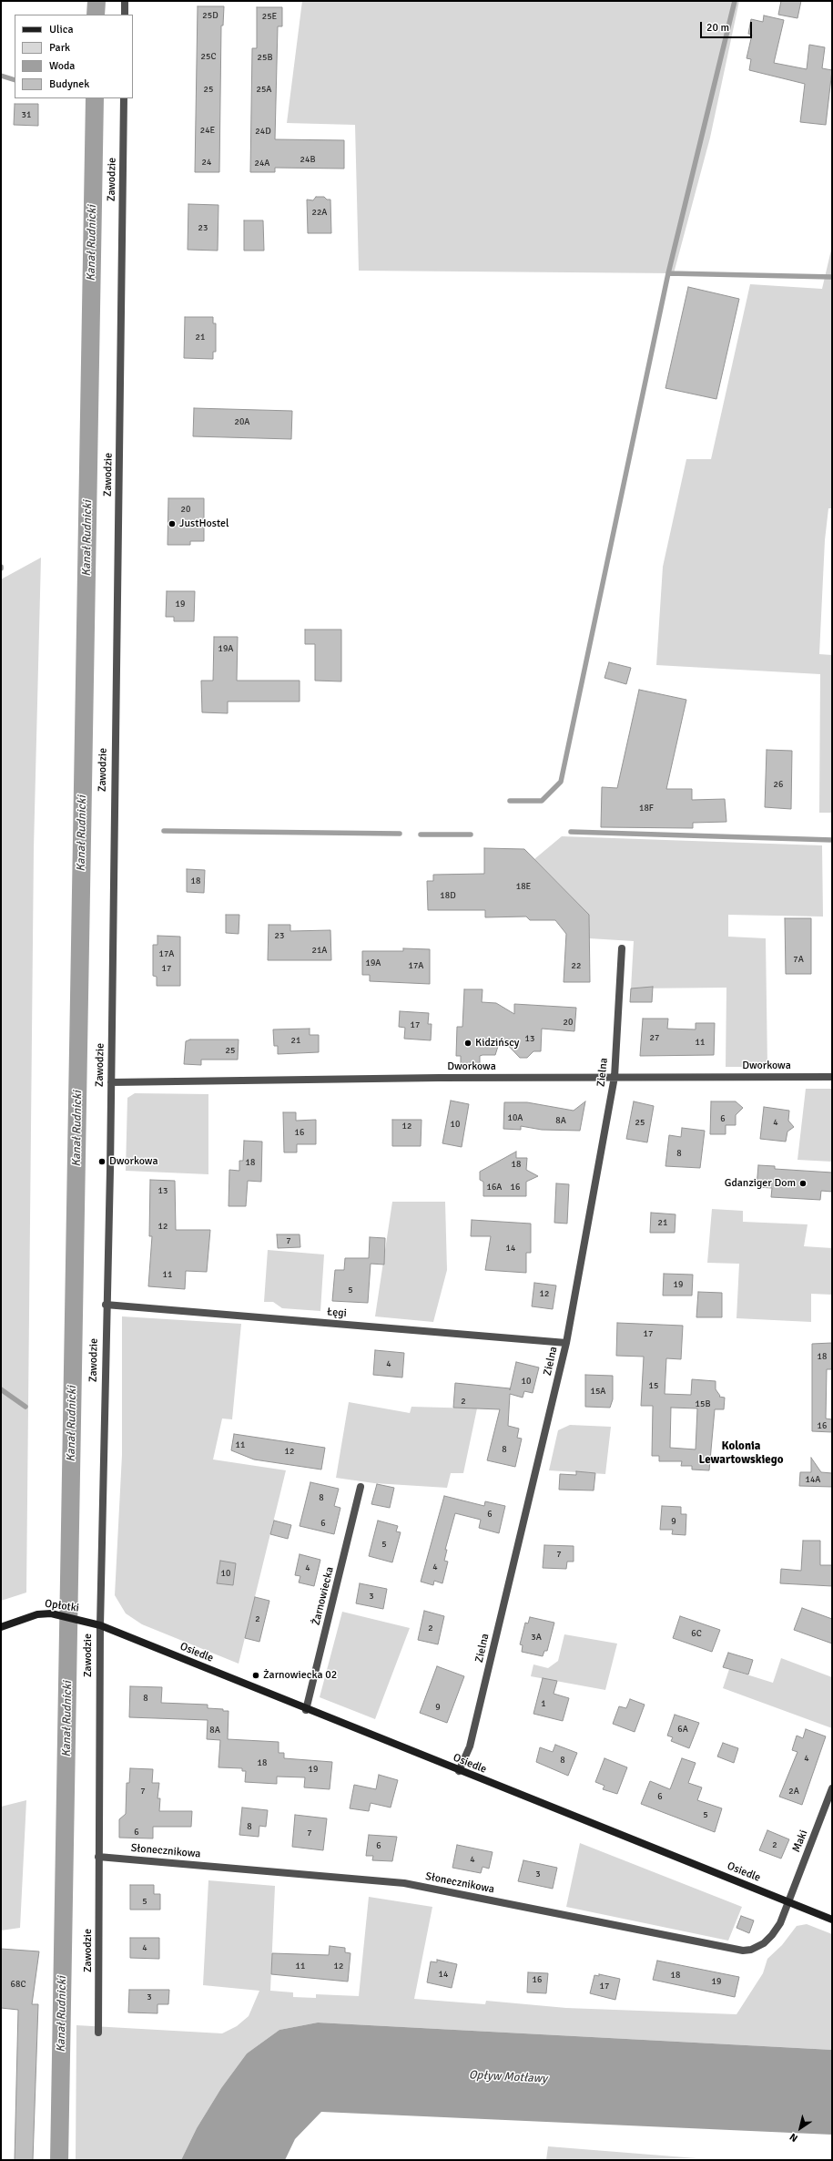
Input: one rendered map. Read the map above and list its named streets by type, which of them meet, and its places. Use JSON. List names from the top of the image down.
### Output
{
  "streets": {
    "street": [
      "Zawodzie",
      "Dworkowa",
      "Zielna",
      "Łęgi",
      "Żarnowiecka",
      "Opłotki",
      "Osiedle",
      "Maki",
      "Słonecznikowa"
    ]
  },
  "crossings": [
    ["Zawodzie", "Dworkowa"],
    ["Zawodzie", "Łęgi"],
    ["Zawodzie", "Opłotki"],
    ["Zawodzie", "Osiedle"],
    ["Zawodzie", "Słonecznikowa"],
    ["Dworkowa", "Zielna"],
    ["Zielna", "Łęgi"],
    ["Zielna", "Osiedle"],
    ["Żarnowiecka", "Osiedle"],
    ["Opłotki", "Osiedle"],
    ["Osiedle", "Maki"],
    ["Osiedle", "Słonecznikowa"],
    ["Maki", "Słonecznikowa"]
  ],
  "districts": ["Kolonia Lewartowskiego"],
  "water": ["Kanał Rudnicki", "Opływ Motławy"],
  "places": [
    "JustHostel",
    "Kidzińscy",
    "Dworkowa",
    "Gdanziger Dom",
    "Żarnowiecka 02"
  ],
  "house_numbers": [
    "25D",
    "25E",
    "25C",
    "25B",
    "25",
    "25A",
    "31",
    "24E",
    "24D",
    "24B",
    "24",
    "24A",
    "22A",
    "23",
    "21",
    "20A",
    "20",
    "19",
    "19A",
    "26",
    "18F",
    "18",
    "18E",
    "18D",
    "23",
    "21A",
    "17A",
    "7A",
    "19A",
    "17A",
    "22",
    "17",
    "20",
    "17",
    "27",
    "13",
    "21",
    "11",
    "25",
    "10A",
    "6",
    "8A",
    "25",
    "4",
    "10",
    "12",
    "16",
    "8",
    "18",
    "18",
    "16A",
    "16",
    "13",
    "21",
    "12",
    "7",
    "14",
    "11",
    "19",
    "5",
    "12",
    "17",
    "18",
    "4",
    "10",
    "15",
    "15A",
    "2",
    "15B",
    "16",
    "11",
    "8",
    "12",
    "14A",
    "8",
    "6",
    "9",
    "6",
    "5",
    "7",
    "4",
    "4",
    "10",
    "3",
    "2",
    "2",
    "6C",
    "3A",
    "8",
    "1",
    "9",
    "6A",
    "8A",
    "4",
    "8",
    "18",
    "19",
    "7",
    "2A",
    "6",
    "5",
    "8",
    "6",
    "7",
    "2",
    "6",
    "4",
    "3",
    "5",
    "4",
    "11",
    "12",
    "14",
    "18",
    "16",
    "19",
    "68C",
    "17",
    "3"
  ],
  "legend": [
    "Ulica",
    "Park",
    "Woda",
    "Budynek"
  ],
  "scale_bar": "20 m",
  "north": "bottom left"
}
